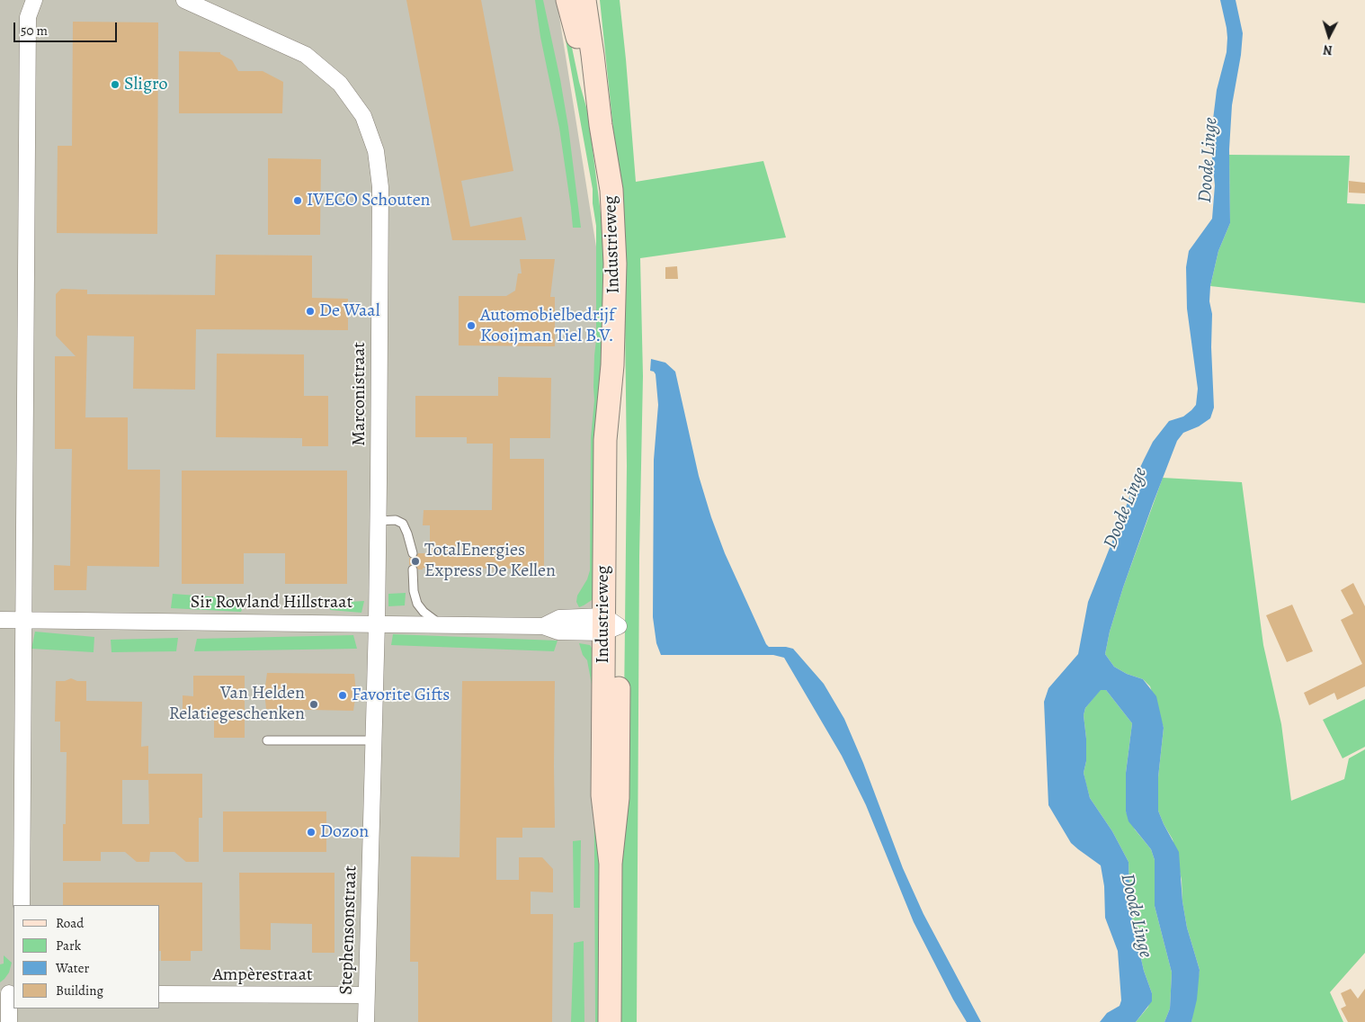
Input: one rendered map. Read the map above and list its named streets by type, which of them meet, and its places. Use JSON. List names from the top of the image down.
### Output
{
  "streets": {
    "main road": ["Industrieweg"],
    "street": [
      "Marconistraat",
      "Sir Rowland Hillstraat",
      "Stephensonstraat",
      "Ampèrestraat"
    ]
  },
  "crossings": [
    ["Industrieweg", "Sir Rowland Hillstraat"],
    ["Marconistraat", "Sir Rowland Hillstraat"],
    ["Marconistraat", "Stephensonstraat"],
    ["Sir Rowland Hillstraat", "Stephensonstraat"],
    ["Stephensonstraat", "Ampèrestraat"]
  ],
  "water": ["Doode Linge"],
  "places": [
    "Sligro",
    "IVECO Schouten",
    "De Waal",
    "Automobielbedrijf Kooijman Tiel B.V.",
    "TotalEnergies Express De Kellen",
    "Favorite Gifts",
    "Van Helden Relatiegeschenken",
    "Dozon"
  ],
  "legend": [
    "Road",
    "Park",
    "Water",
    "Building"
  ],
  "scale_bar": "50 m",
  "north": "bottom"
}
